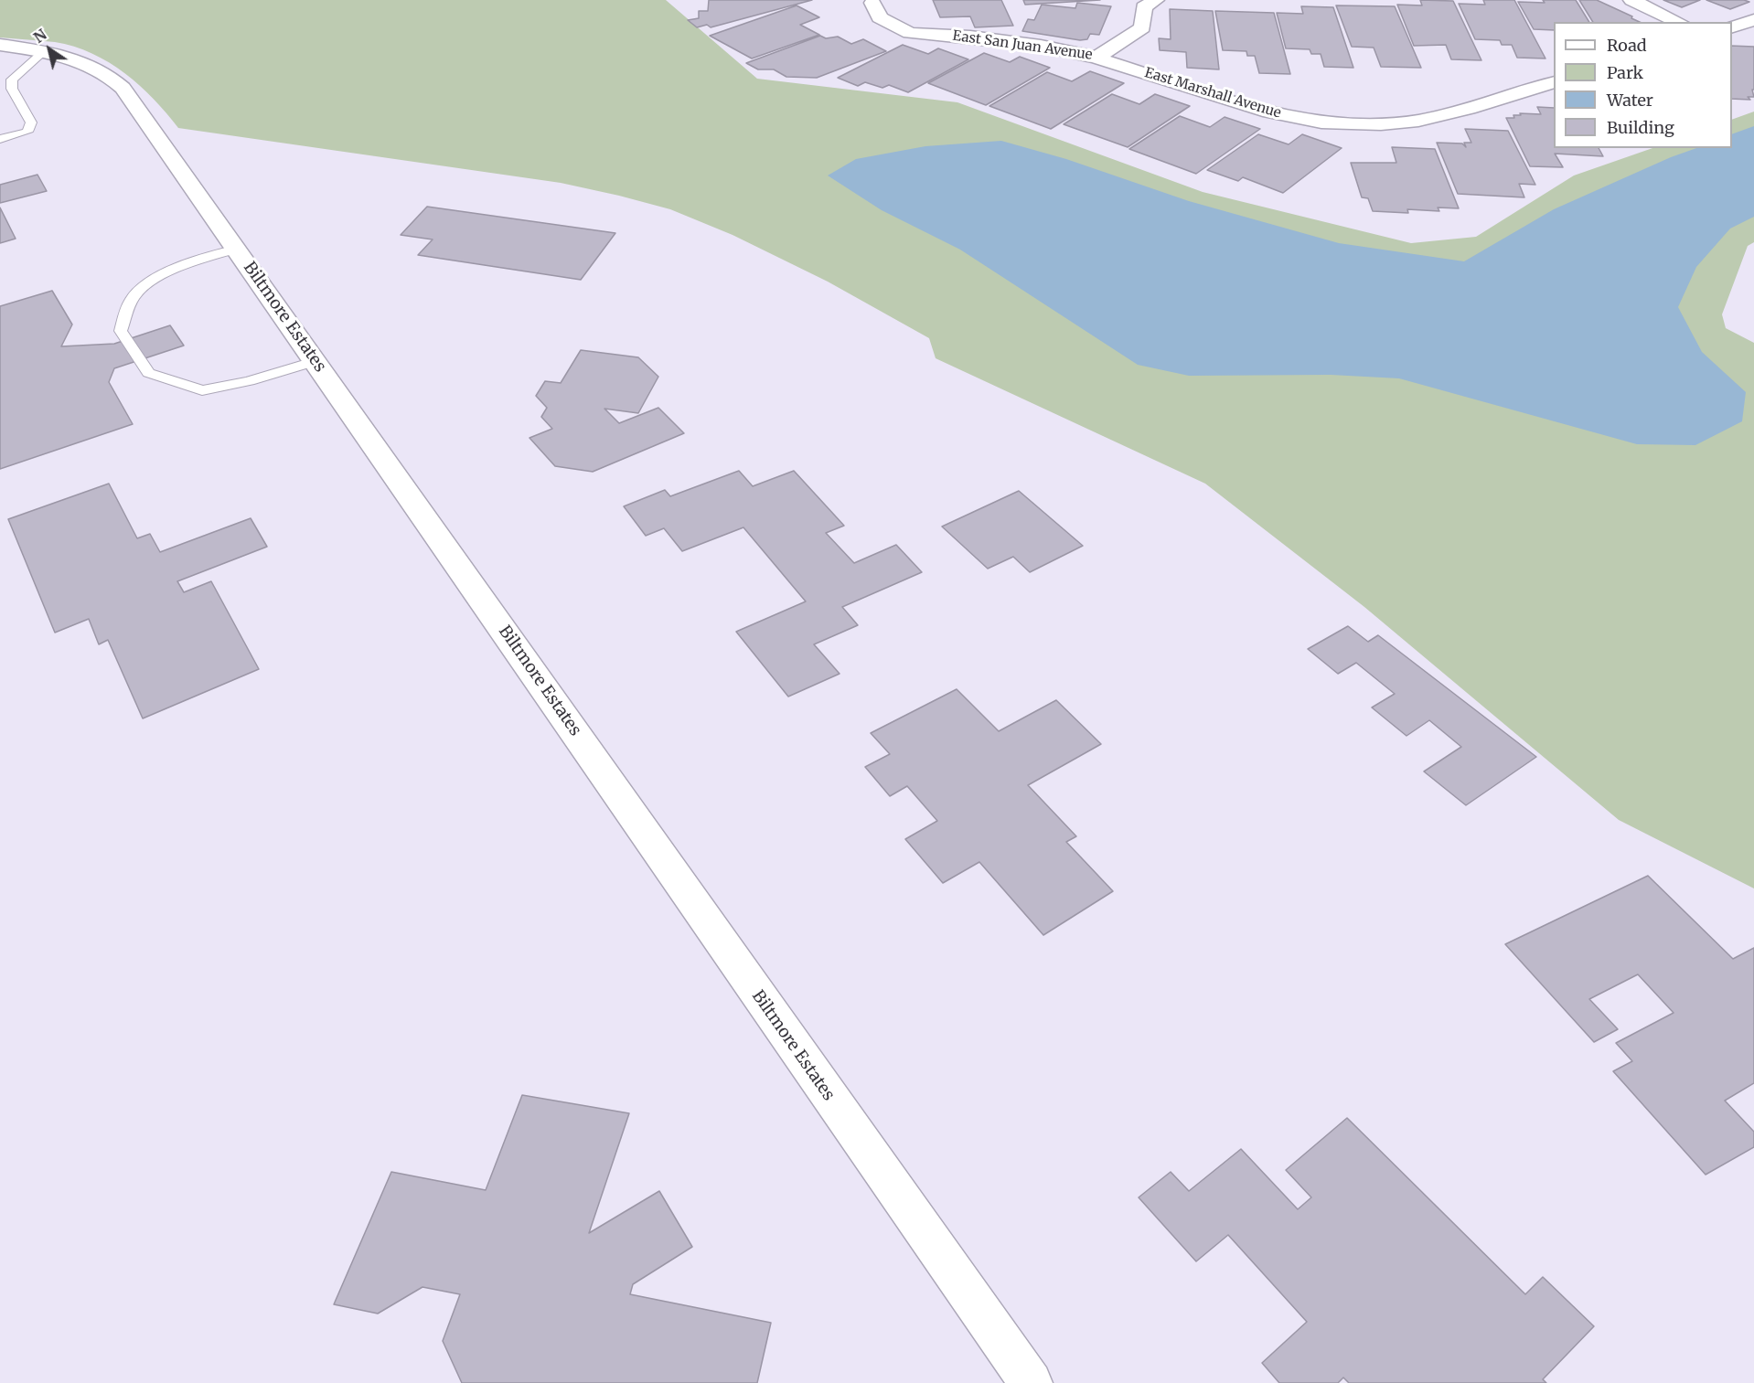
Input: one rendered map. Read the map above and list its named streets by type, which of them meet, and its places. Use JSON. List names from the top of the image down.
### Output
{
  "streets": {
    "street": ["East San Juan Avenue", "East Marshall Avenue", "Biltmore Estates"]
  },
  "crossings": [
    ["East San Juan Avenue", "East Marshall Avenue"]
  ],
  "legend": [
    "Road",
    "Park",
    "Water",
    "Building"
  ],
  "north": "top left"
}
